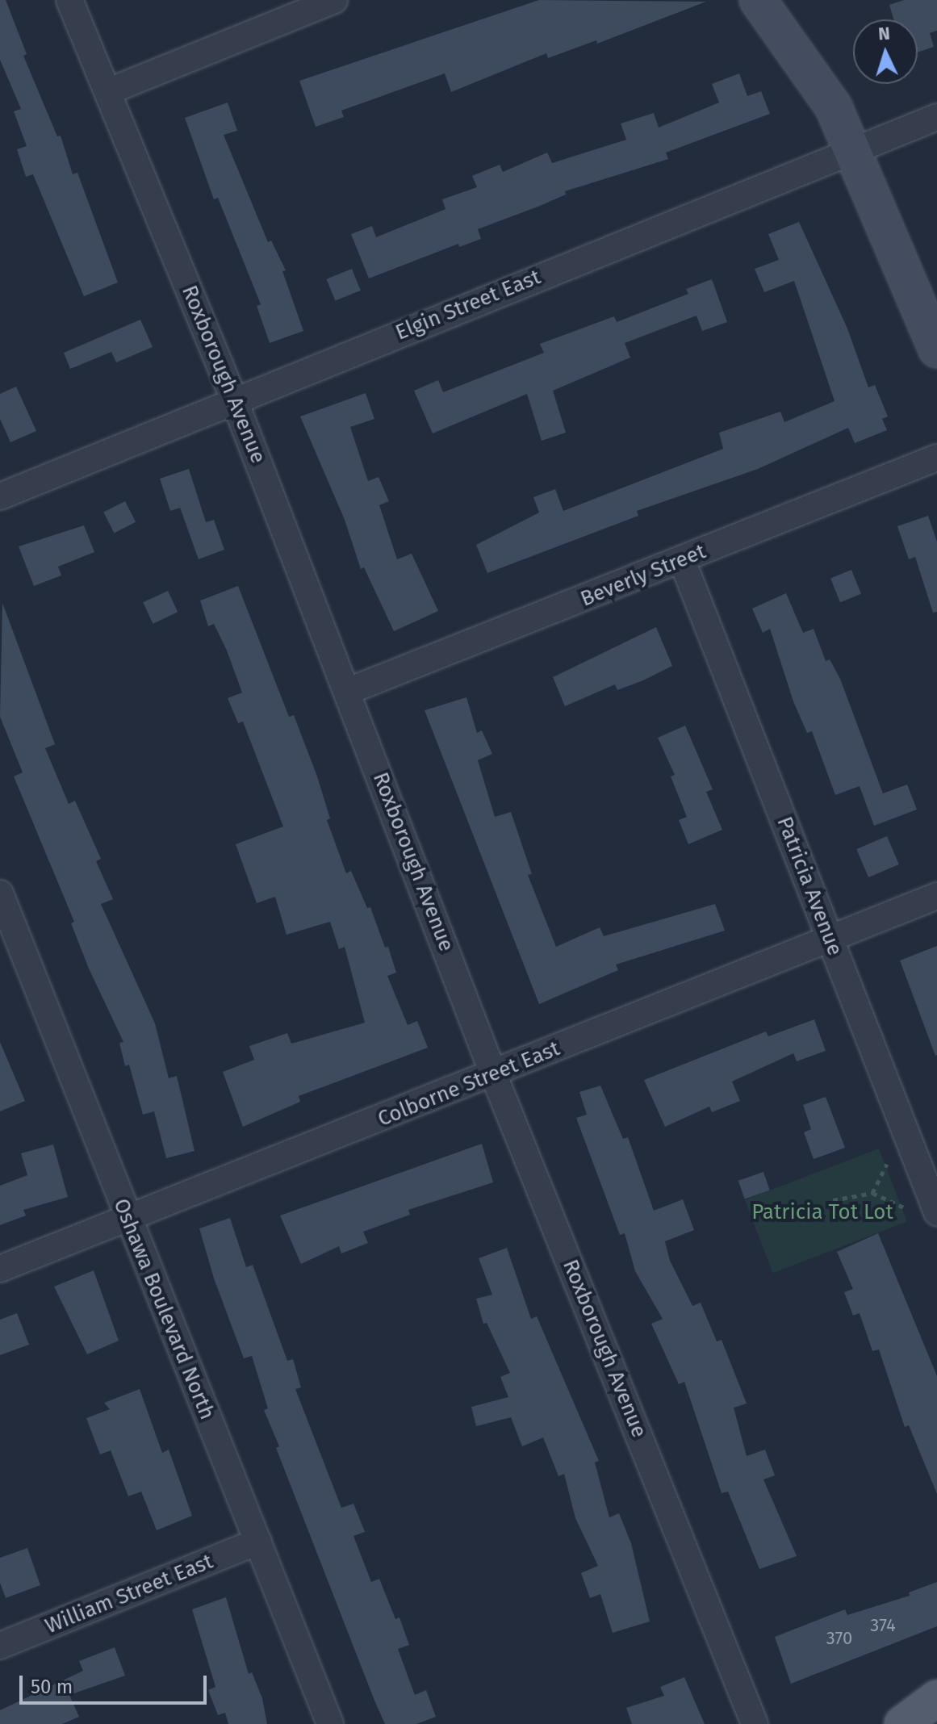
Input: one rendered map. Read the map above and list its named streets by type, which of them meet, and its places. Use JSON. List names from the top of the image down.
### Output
{
  "streets": {
    "street": [
      "Elgin Street East",
      "Roxborough Avenue",
      "Beverly Street",
      "Patricia Avenue",
      "Colborne Street East",
      "Oshawa Boulevard North",
      "William Street East"
    ]
  },
  "crossings": [
    ["Elgin Street East", "Roxborough Avenue"],
    ["Roxborough Avenue", "Beverly Street"],
    ["Roxborough Avenue", "Colborne Street East"],
    ["Beverly Street", "Patricia Avenue"],
    ["Patricia Avenue", "Colborne Street East"],
    ["Colborne Street East", "Oshawa Boulevard North"],
    ["Oshawa Boulevard North", "William Street East"]
  ],
  "parks": ["Patricia Tot Lot"],
  "house_numbers": ["374", "370"],
  "scale_bar": "50 m",
  "north": "top"
}
